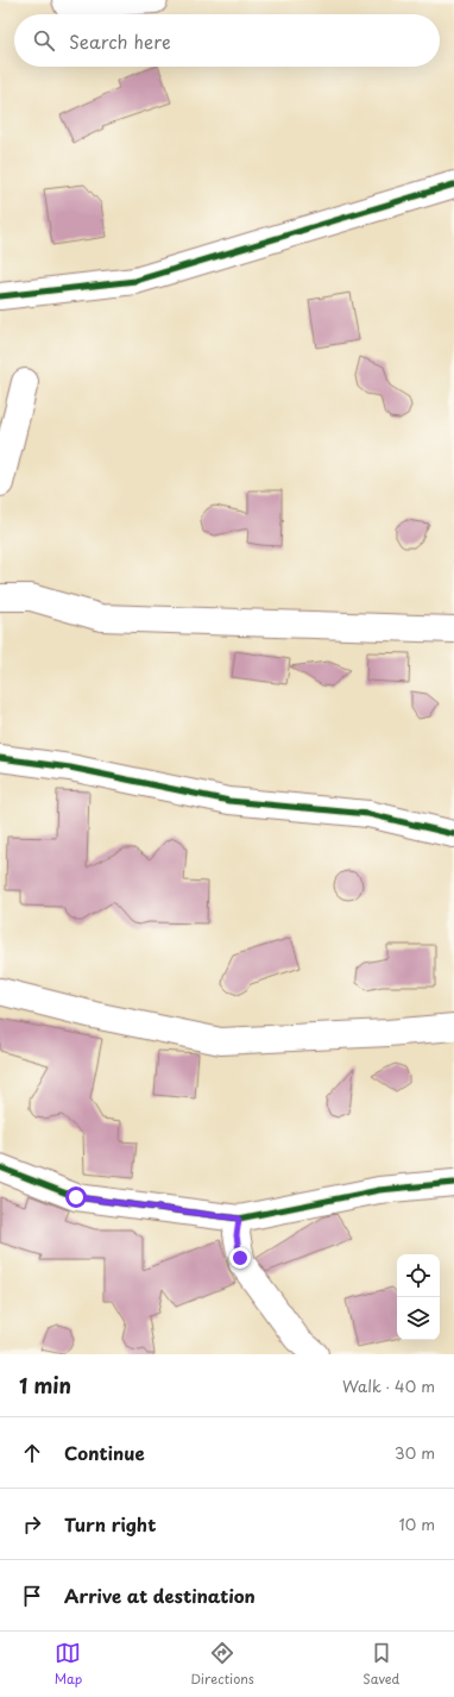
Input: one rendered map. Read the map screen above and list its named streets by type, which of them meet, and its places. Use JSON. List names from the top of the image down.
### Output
{
  "page": {
    "search": "Search here",
    "heading": ["1 min", "Walk · 40 m"],
    "list": [
      ["Continue", "30 m"],
      ["Turn right", "10 m"],
      "Arrive at destination"
    ],
    "nav": ["Map", "Directions", "Saved"]
  }
}
